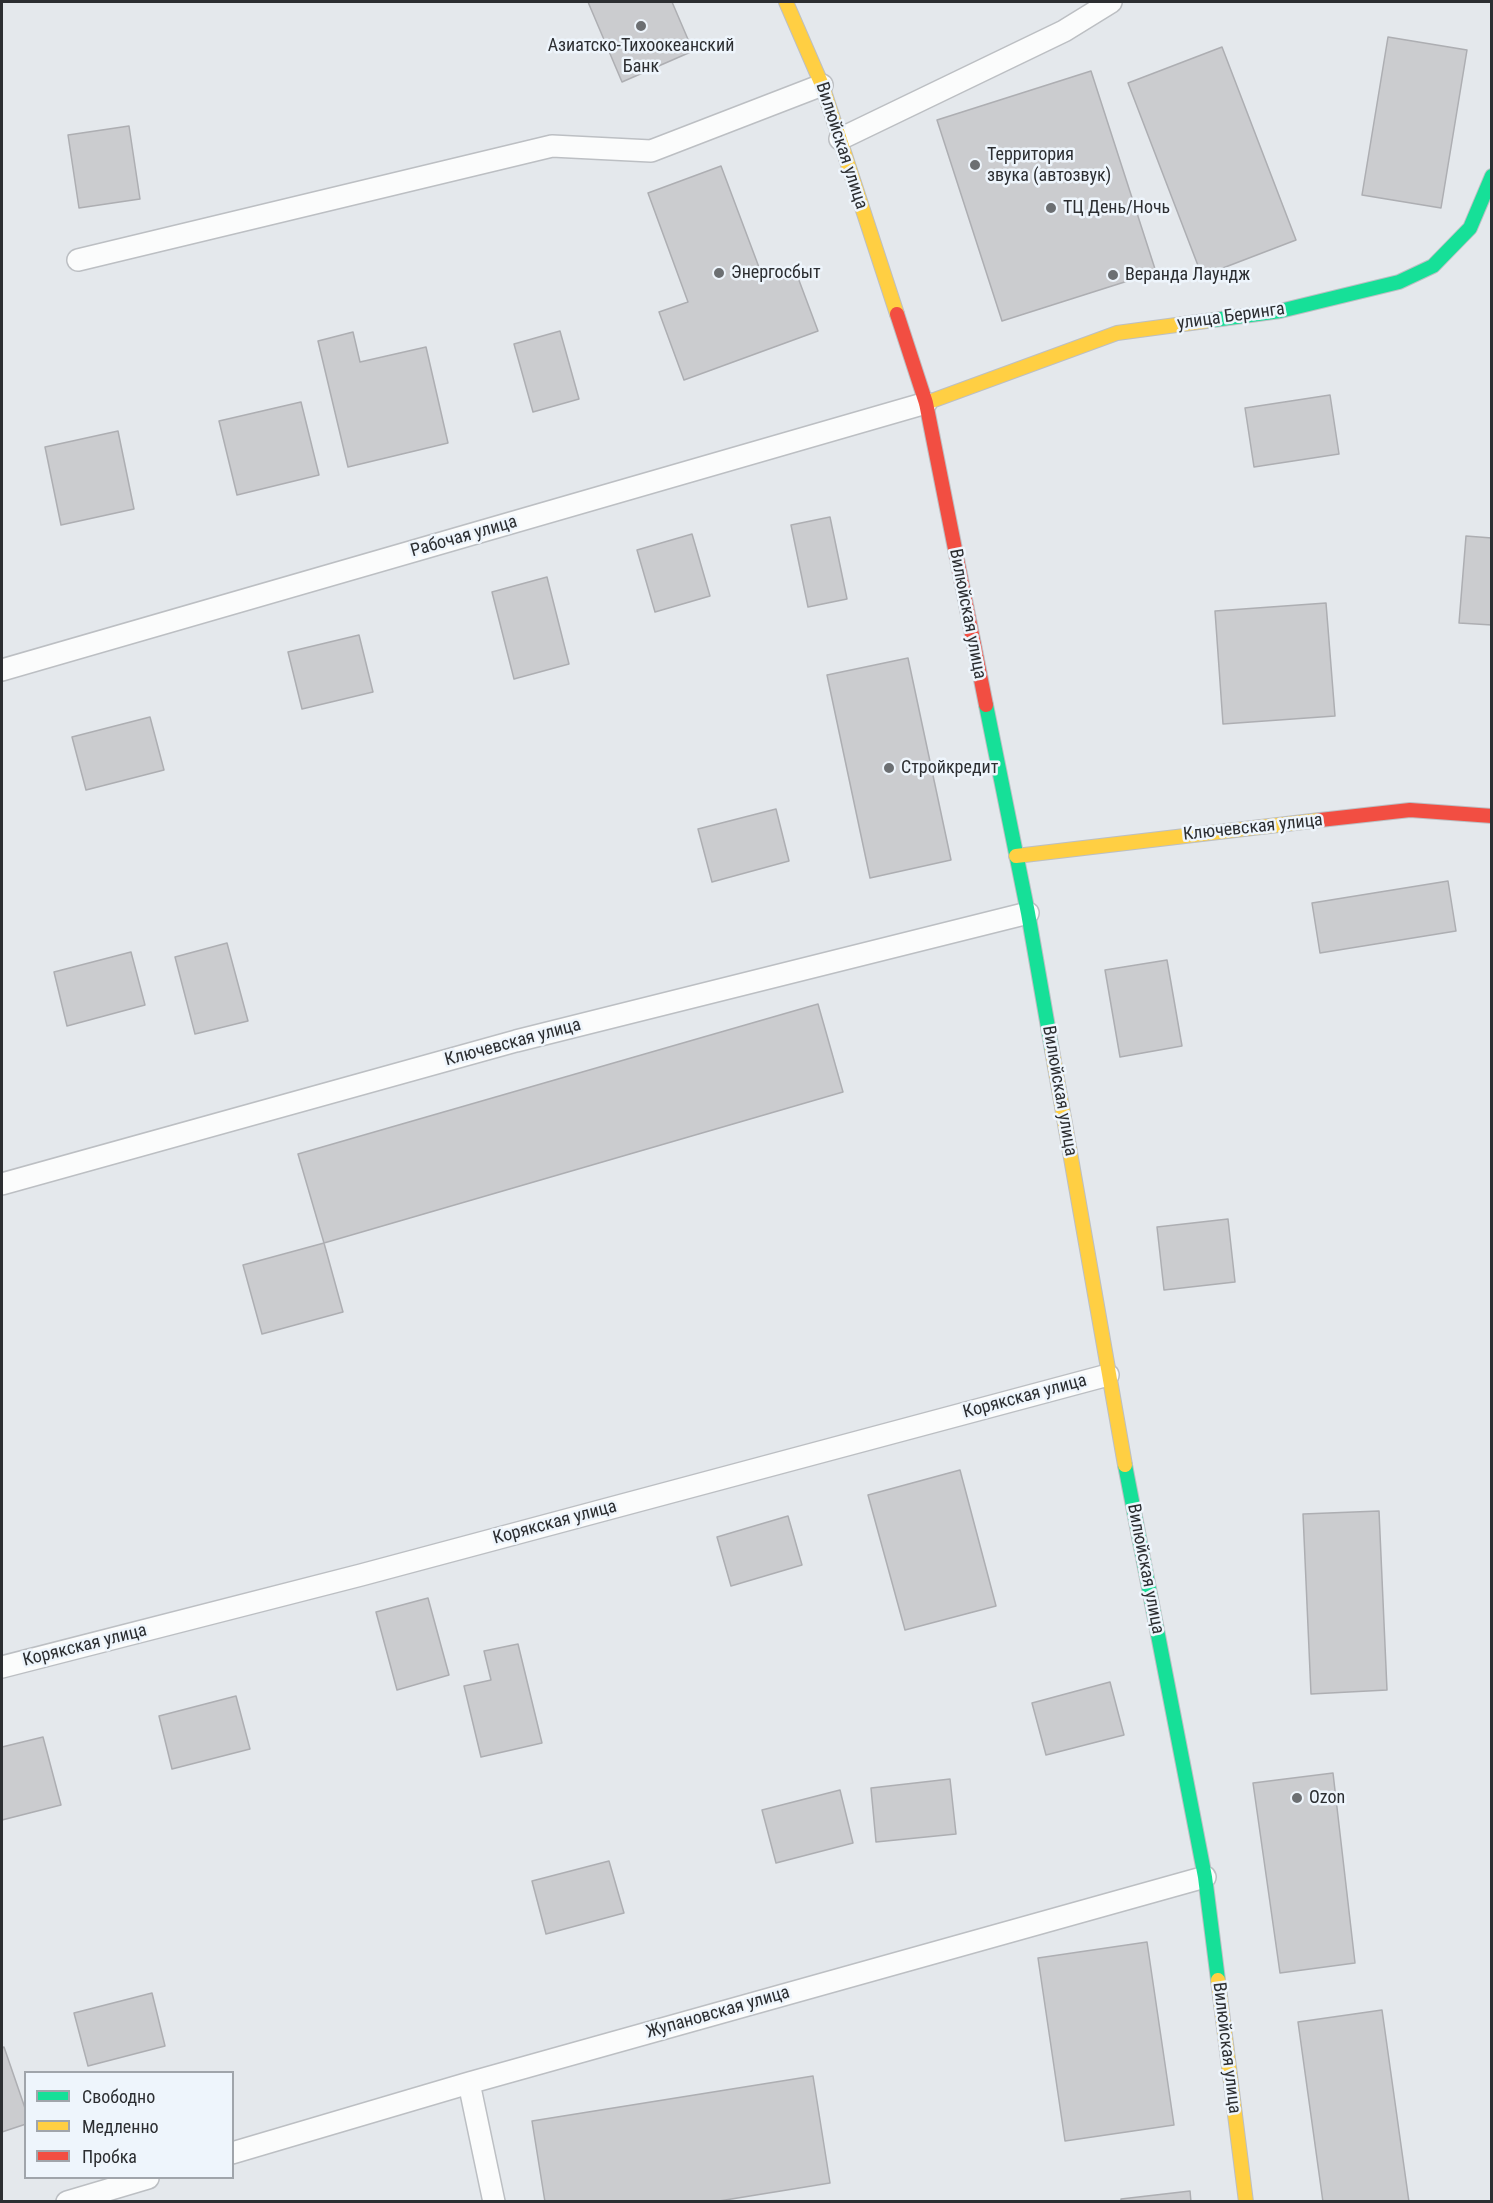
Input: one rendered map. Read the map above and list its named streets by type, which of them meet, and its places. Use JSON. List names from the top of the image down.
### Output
{
  "streets": {
    "street": ["Вилюйская улица", "улица Беринга", "Ключевская улица"],
    "lane": ["Рабочая улица", "Корякская улица", "Жупановская улица"]
  },
  "crossings": [
    ["Вилюйская улица", "улица Беринга"],
    ["Вилюйская улица", "Рабочая улица"],
    ["Вилюйская улица", "Ключевская улица"],
    ["Вилюйская улица", "Корякская улица"],
    ["Вилюйская улица", "Жупановская улица"],
    ["улица Беринга", "Рабочая улица"]
  ],
  "places": [
    "Азиатско-Тихоокеанский Банк",
    "Территория звука (автозвук)",
    "ТЦ День/Ночь",
    "Энергосбыт",
    "Веранда Лаундж",
    "Стройкредит",
    "Ozon"
  ],
  "legend": ["Свободно", "Медленно", "Пробка"]
}
